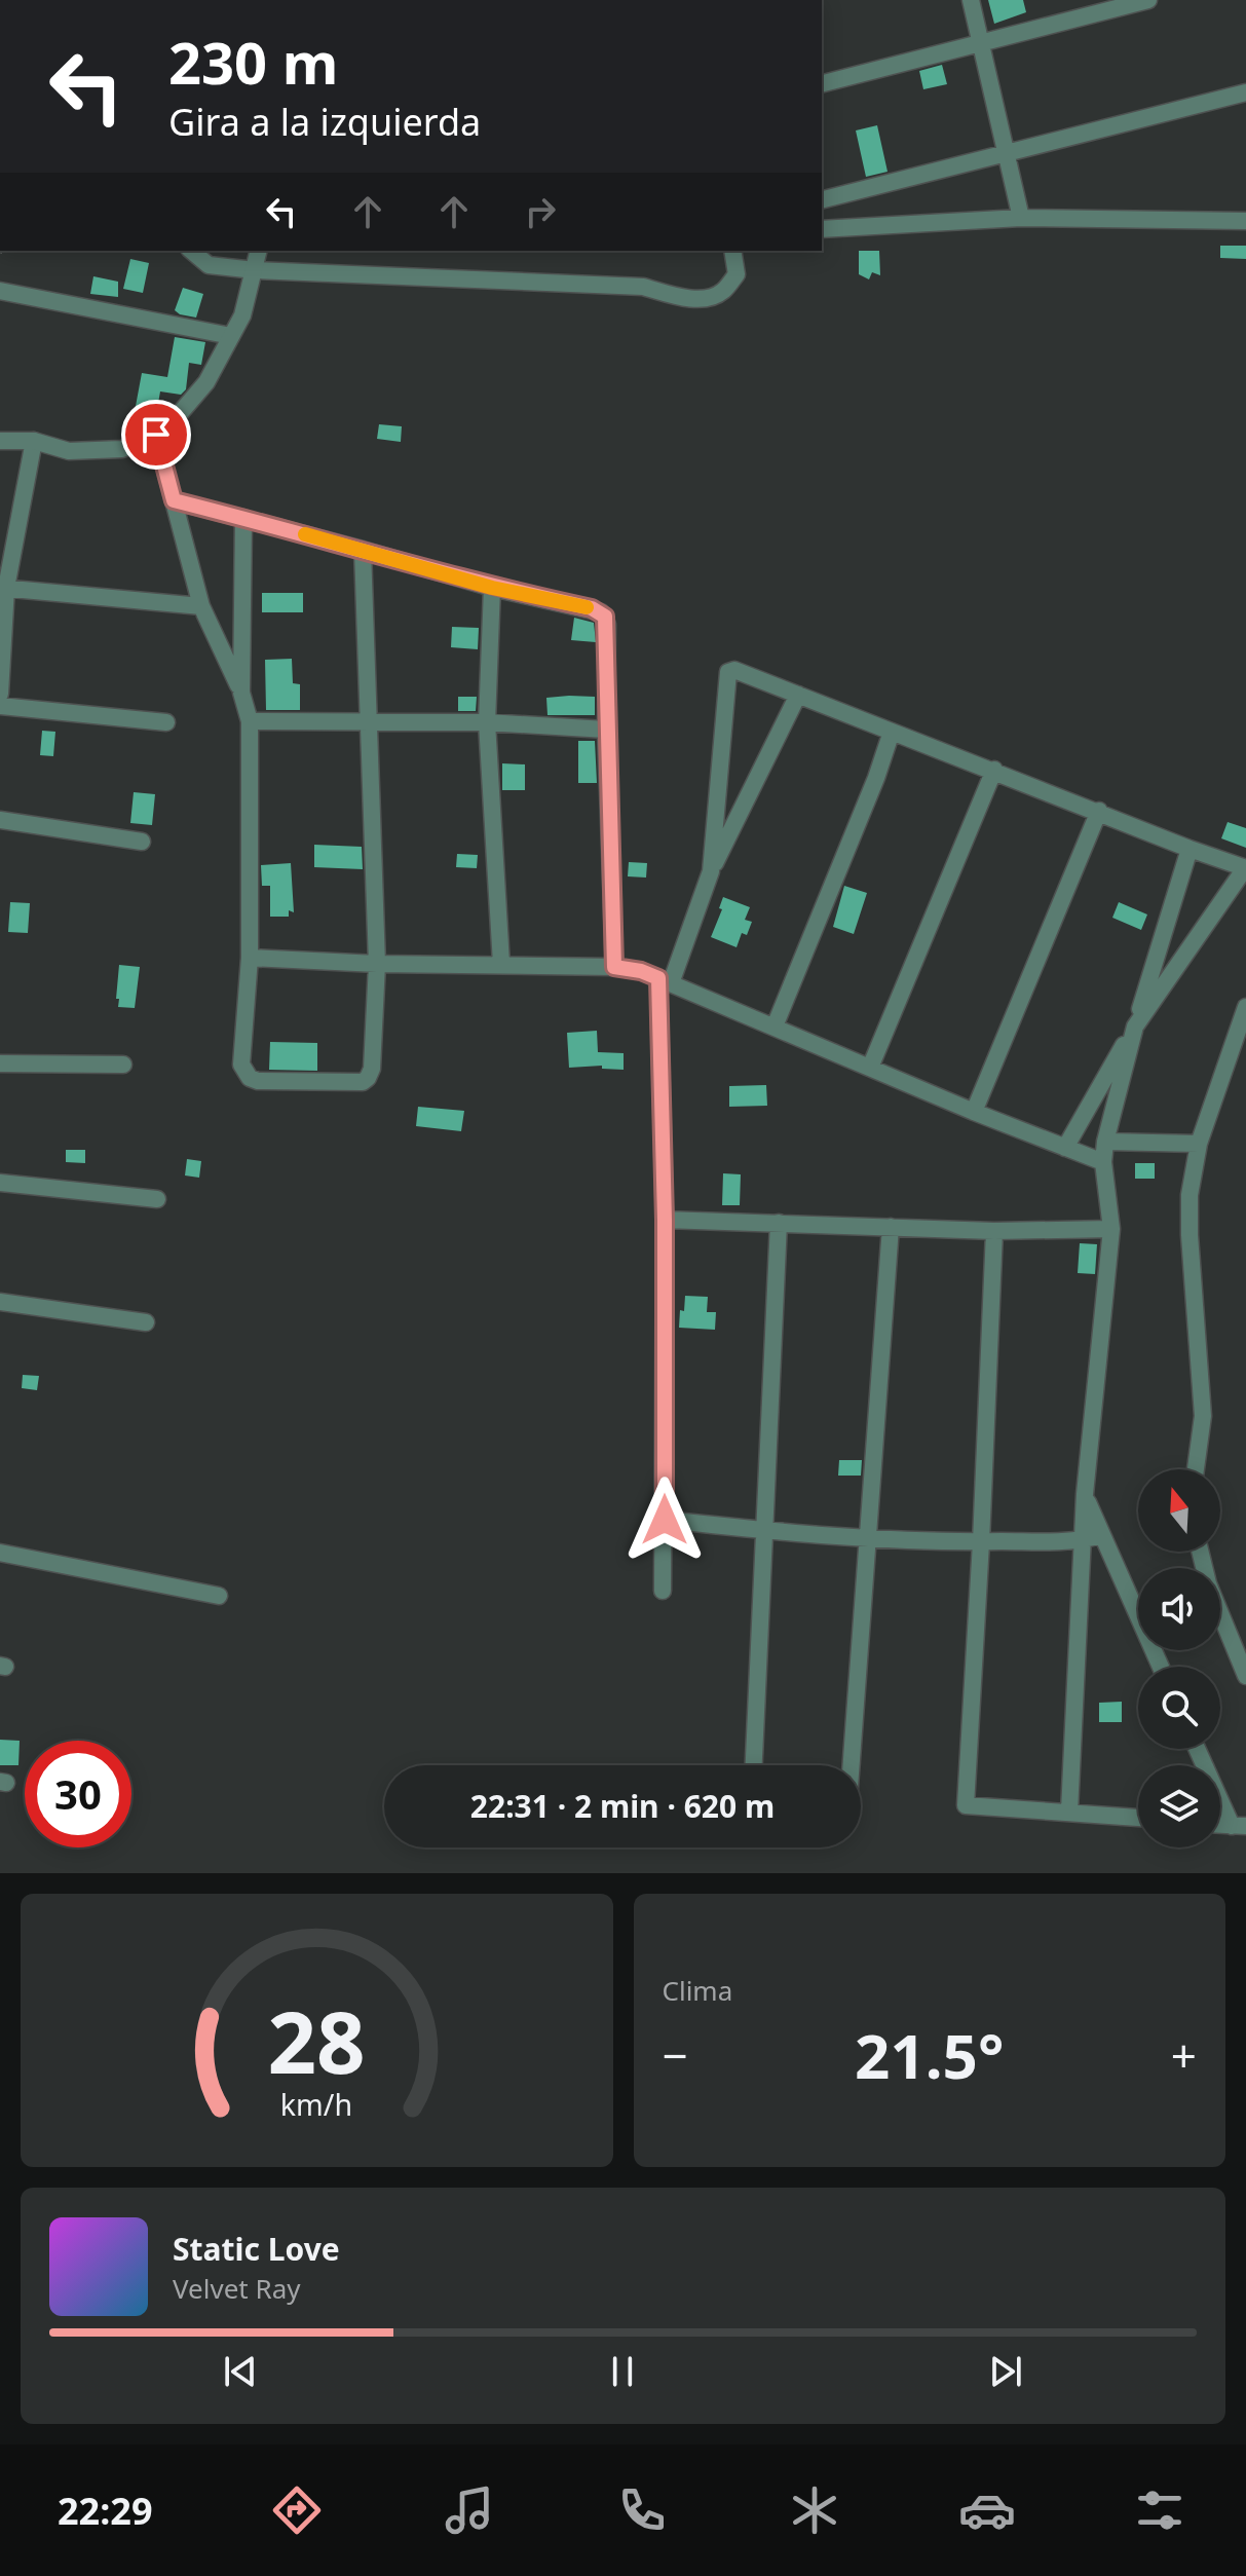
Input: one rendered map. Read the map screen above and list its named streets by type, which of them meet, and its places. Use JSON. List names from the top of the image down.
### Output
{
  "north": "top",
  "page": {
    "turn": ["230 m", "Gira a la izquierda"],
    "limit": "30",
    "trip": "22:31 · 2 min · 620 m",
    "tile": "Clima",
    "heat": ["−", "21.5°", "+"],
    "song": ["Static Love", "Velvet Ray"],
    "tabs": "22:29",
    "gauge": ["28", "km/h"]
  }
}
